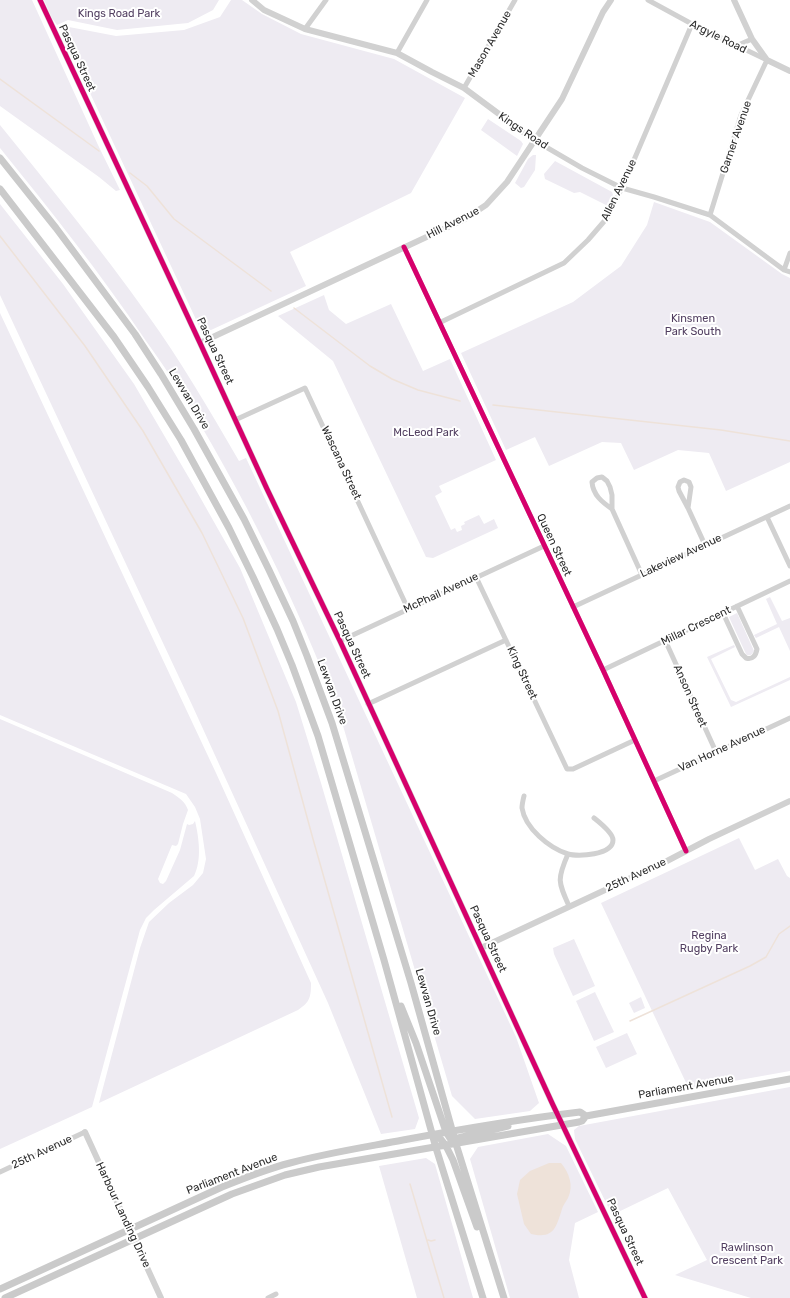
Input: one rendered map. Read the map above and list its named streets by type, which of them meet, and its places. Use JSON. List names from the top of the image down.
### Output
{
  "streets": {
    "main road": ["Lewvan Drive", "Parliament Avenue"],
    "street": [
      "Argyle Road",
      "Mason Avenue",
      "Pasqua Street",
      "Kings Road",
      "Garner Avenue",
      "Allen Avenue",
      "Hill Avenue",
      "Wascana Street",
      "Queen Street",
      "Lakeview Avenue",
      "McPhail Avenue",
      "Millar Crescent",
      "King Street",
      "Anson Street",
      "Van Horne Avenue",
      "25th Avenue",
      "Harbour Landing Drive"
    ]
  },
  "crossings": [
    ["Argyle Road", "Garner Avenue"],
    ["Argyle Road", "Allen Avenue"],
    ["Mason Avenue", "Kings Road"],
    ["Pasqua Street", "Hill Avenue"],
    ["Pasqua Street", "Wascana Street"],
    ["Pasqua Street", "McPhail Avenue"],
    ["Pasqua Street", "25th Avenue"],
    ["Pasqua Street", "Parliament Avenue"],
    ["Kings Road", "Garner Avenue"],
    ["Kings Road", "Allen Avenue"],
    ["Kings Road", "Hill Avenue"],
    ["Allen Avenue", "Queen Street"],
    ["Hill Avenue", "Queen Street"],
    ["Lewvan Drive", "Parliament Avenue"],
    ["Wascana Street", "McPhail Avenue"],
    ["Queen Street", "Lakeview Avenue"],
    ["Queen Street", "McPhail Avenue"],
    ["Queen Street", "Millar Crescent"],
    ["Queen Street", "King Street"],
    ["Queen Street", "Van Horne Avenue"],
    ["Queen Street", "25th Avenue"],
    ["McPhail Avenue", "King Street"],
    ["Millar Crescent", "Anson Street"],
    ["Anson Street", "Van Horne Avenue"],
    ["25th Avenue", "Harbour Landing Drive"],
    ["Parliament Avenue", "Harbour Landing Drive"]
  ],
  "parks": [
    "Kings Road Park",
    "Kinsmen Park South",
    "McLeod Park",
    "Regina Rugby Park",
    "Rawlinson Crescent Park"
  ]
}
